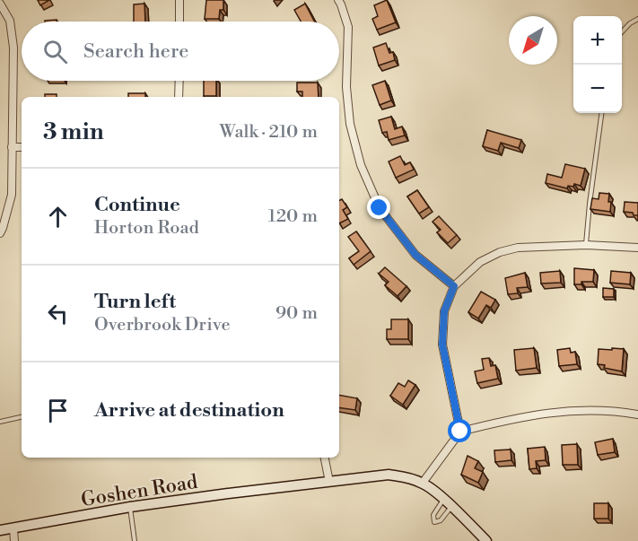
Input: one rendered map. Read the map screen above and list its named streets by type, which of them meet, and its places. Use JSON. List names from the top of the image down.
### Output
{
  "streets": {
    "street": ["Goshen Road"]
  },
  "north": "bottom left",
  "page": {
    "map_buttons": ["+", "−"],
    "search": "Search here",
    "heading": ["3 min", "Walk · 210 m"],
    "list": [
      ["Continue", "Horton Road", "120 m"],
      ["Turn left", "Overbrook Drive", "90 m"],
      "Arrive at destination"
    ]
  }
}
